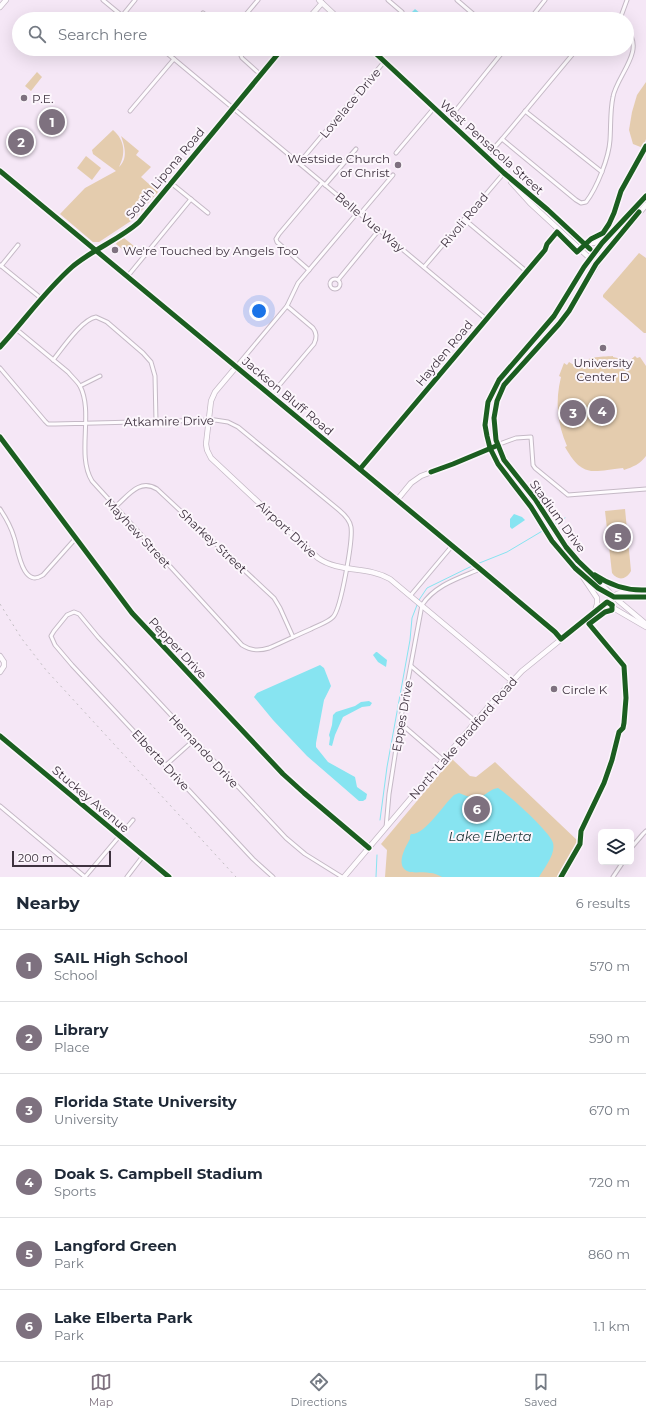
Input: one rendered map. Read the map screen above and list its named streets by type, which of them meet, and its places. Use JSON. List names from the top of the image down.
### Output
{
  "streets": {
    "street": [
      "Lovelace Drive",
      "West Pensacola Street",
      "South Lipona Road",
      "Rivoli Road",
      "Belle Vue Way",
      "Hayden Road",
      "Jackson Bluff Road",
      "Atkamire Drive",
      "Stadium Drive",
      "Airport Drive",
      "Mayhew Street",
      "Sharkey Street",
      "Pepper Drive",
      "Eppes Drive",
      "North Lake Bradford Road",
      "Hernando Drive",
      "Elberta Drive",
      "Stuckey Avenue"
    ]
  },
  "crossings": [
    ["Lovelace Drive", "West Pensacola Street"],
    ["Lovelace Drive", "Belle Vue Way"],
    ["West Pensacola Street", "Rivoli Road"],
    ["West Pensacola Street", "Stadium Drive"],
    ["South Lipona Road", "Belle Vue Way"],
    ["South Lipona Road", "Jackson Bluff Road"],
    ["Rivoli Road", "Belle Vue Way"],
    ["Belle Vue Way", "Hayden Road"],
    ["Hayden Road", "Jackson Bluff Road"],
    ["Jackson Bluff Road", "Airport Drive"],
    ["Jackson Bluff Road", "North Lake Bradford Road"],
    ["Atkamire Drive", "Airport Drive"],
    ["Atkamire Drive", "Mayhew Street"],
    ["Stadium Drive", "North Lake Bradford Road"],
    ["Airport Drive", "Eppes Drive"],
    ["Airport Drive", "North Lake Bradford Road"],
    ["Mayhew Street", "Sharkey Street"],
    ["Pepper Drive", "North Lake Bradford Road"],
    ["Eppes Drive", "North Lake Bradford Road"],
    ["North Lake Bradford Road", "Hernando Drive"],
    ["Hernando Drive", "Elberta Drive"]
  ],
  "water": ["Lake Elberta"],
  "places": [
    "P.E.",
    "Westside Church of Christ",
    "We're Touched by Angels Too",
    "University Center D",
    "Circle K"
  ],
  "scale_bar": "200 m",
  "page": {
    "search": "Search here",
    "pins": [
      "1",
      "2",
      "4",
      "3",
      "5",
      "6"
    ],
    "scale": "200 m",
    "heading": ["Nearby", "6 results"],
    "list": [
      {
        "mark": "1",
        "name": "SAIL High School",
        "note": "School",
        "value": "570 m"
      },
      {
        "mark": "2",
        "name": "Library",
        "note": "Place",
        "value": "590 m"
      },
      {
        "mark": "3",
        "name": "Florida State University",
        "note": "University",
        "value": "670 m"
      },
      {
        "mark": "4",
        "name": "Doak S. Campbell Stadium",
        "note": "Sports",
        "value": "720 m"
      },
      {
        "mark": "5",
        "name": "Langford Green",
        "note": "Park",
        "value": "860 m"
      },
      {
        "mark": "6",
        "name": "Lake Elberta Park",
        "note": "Park",
        "value": "1.1 km"
      }
    ],
    "nav": ["Map", "Directions", "Saved"]
  }
}
